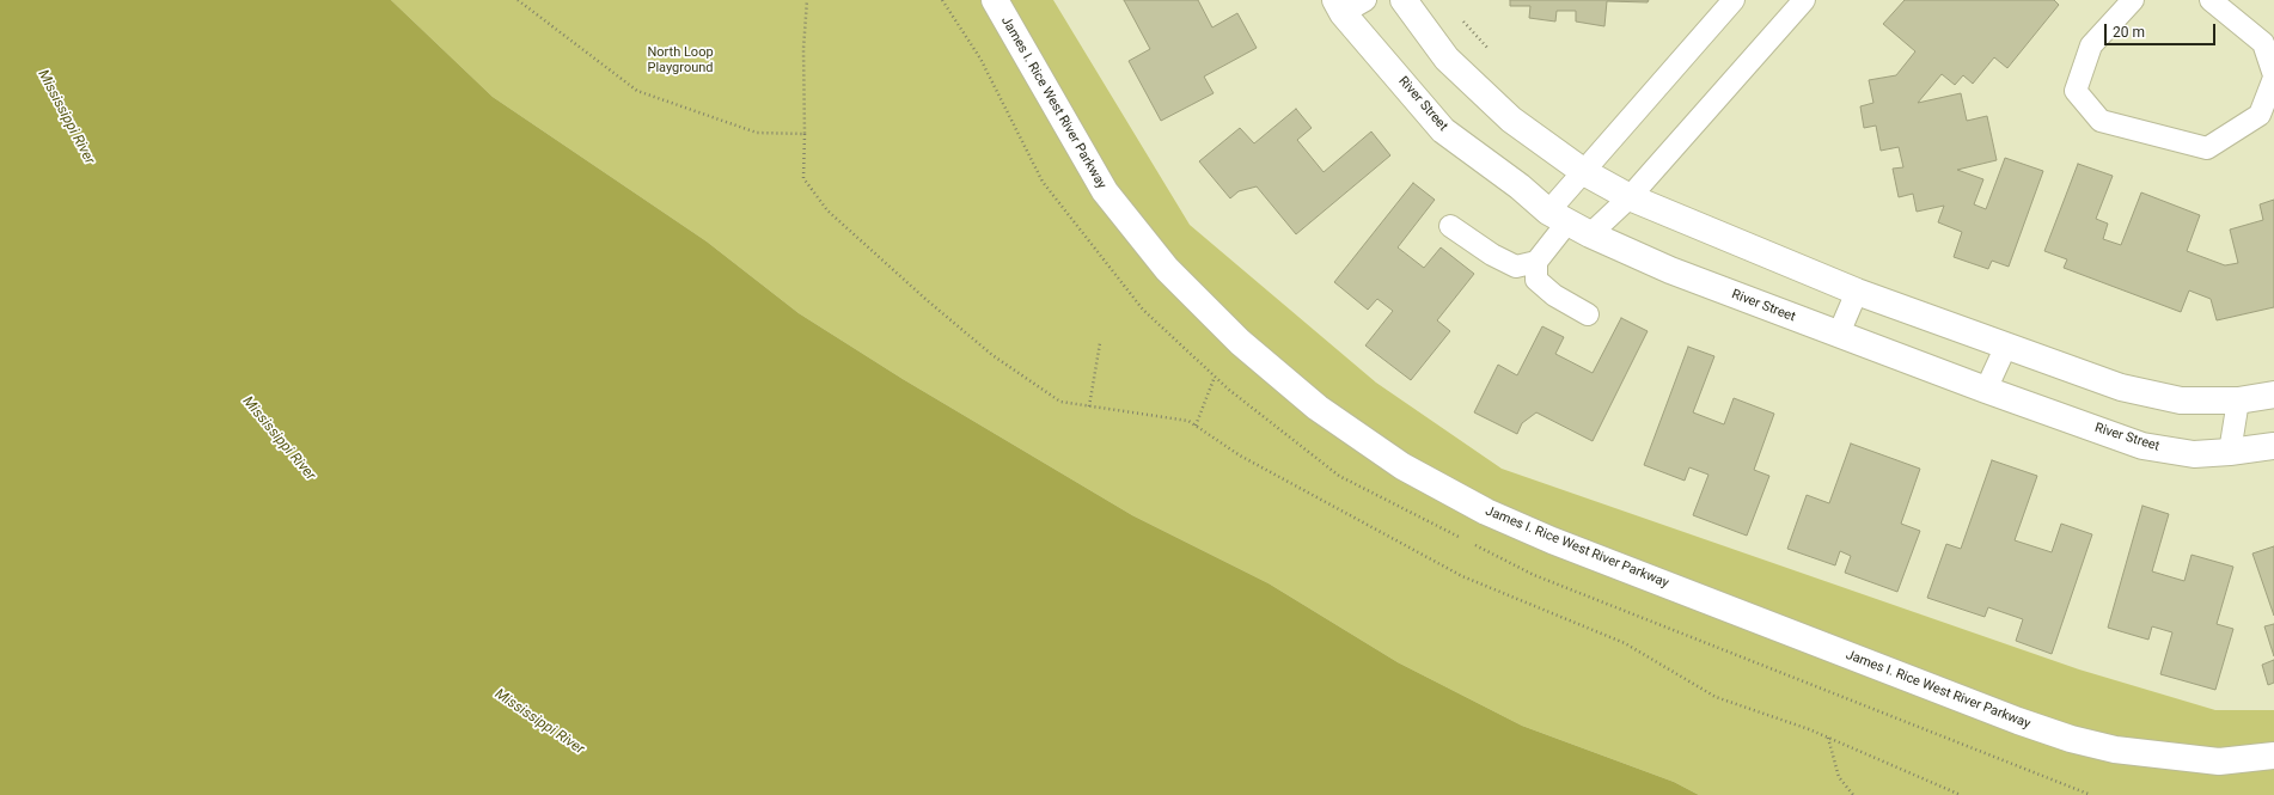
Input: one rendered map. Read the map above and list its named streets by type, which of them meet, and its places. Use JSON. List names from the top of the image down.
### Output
{
  "streets": {
    "street": ["James I. Rice West River Parkway", "River Street"]
  },
  "water": ["Mississippi River"],
  "parks": ["North Loop Playground"],
  "scale_bar": "20 m"
}
